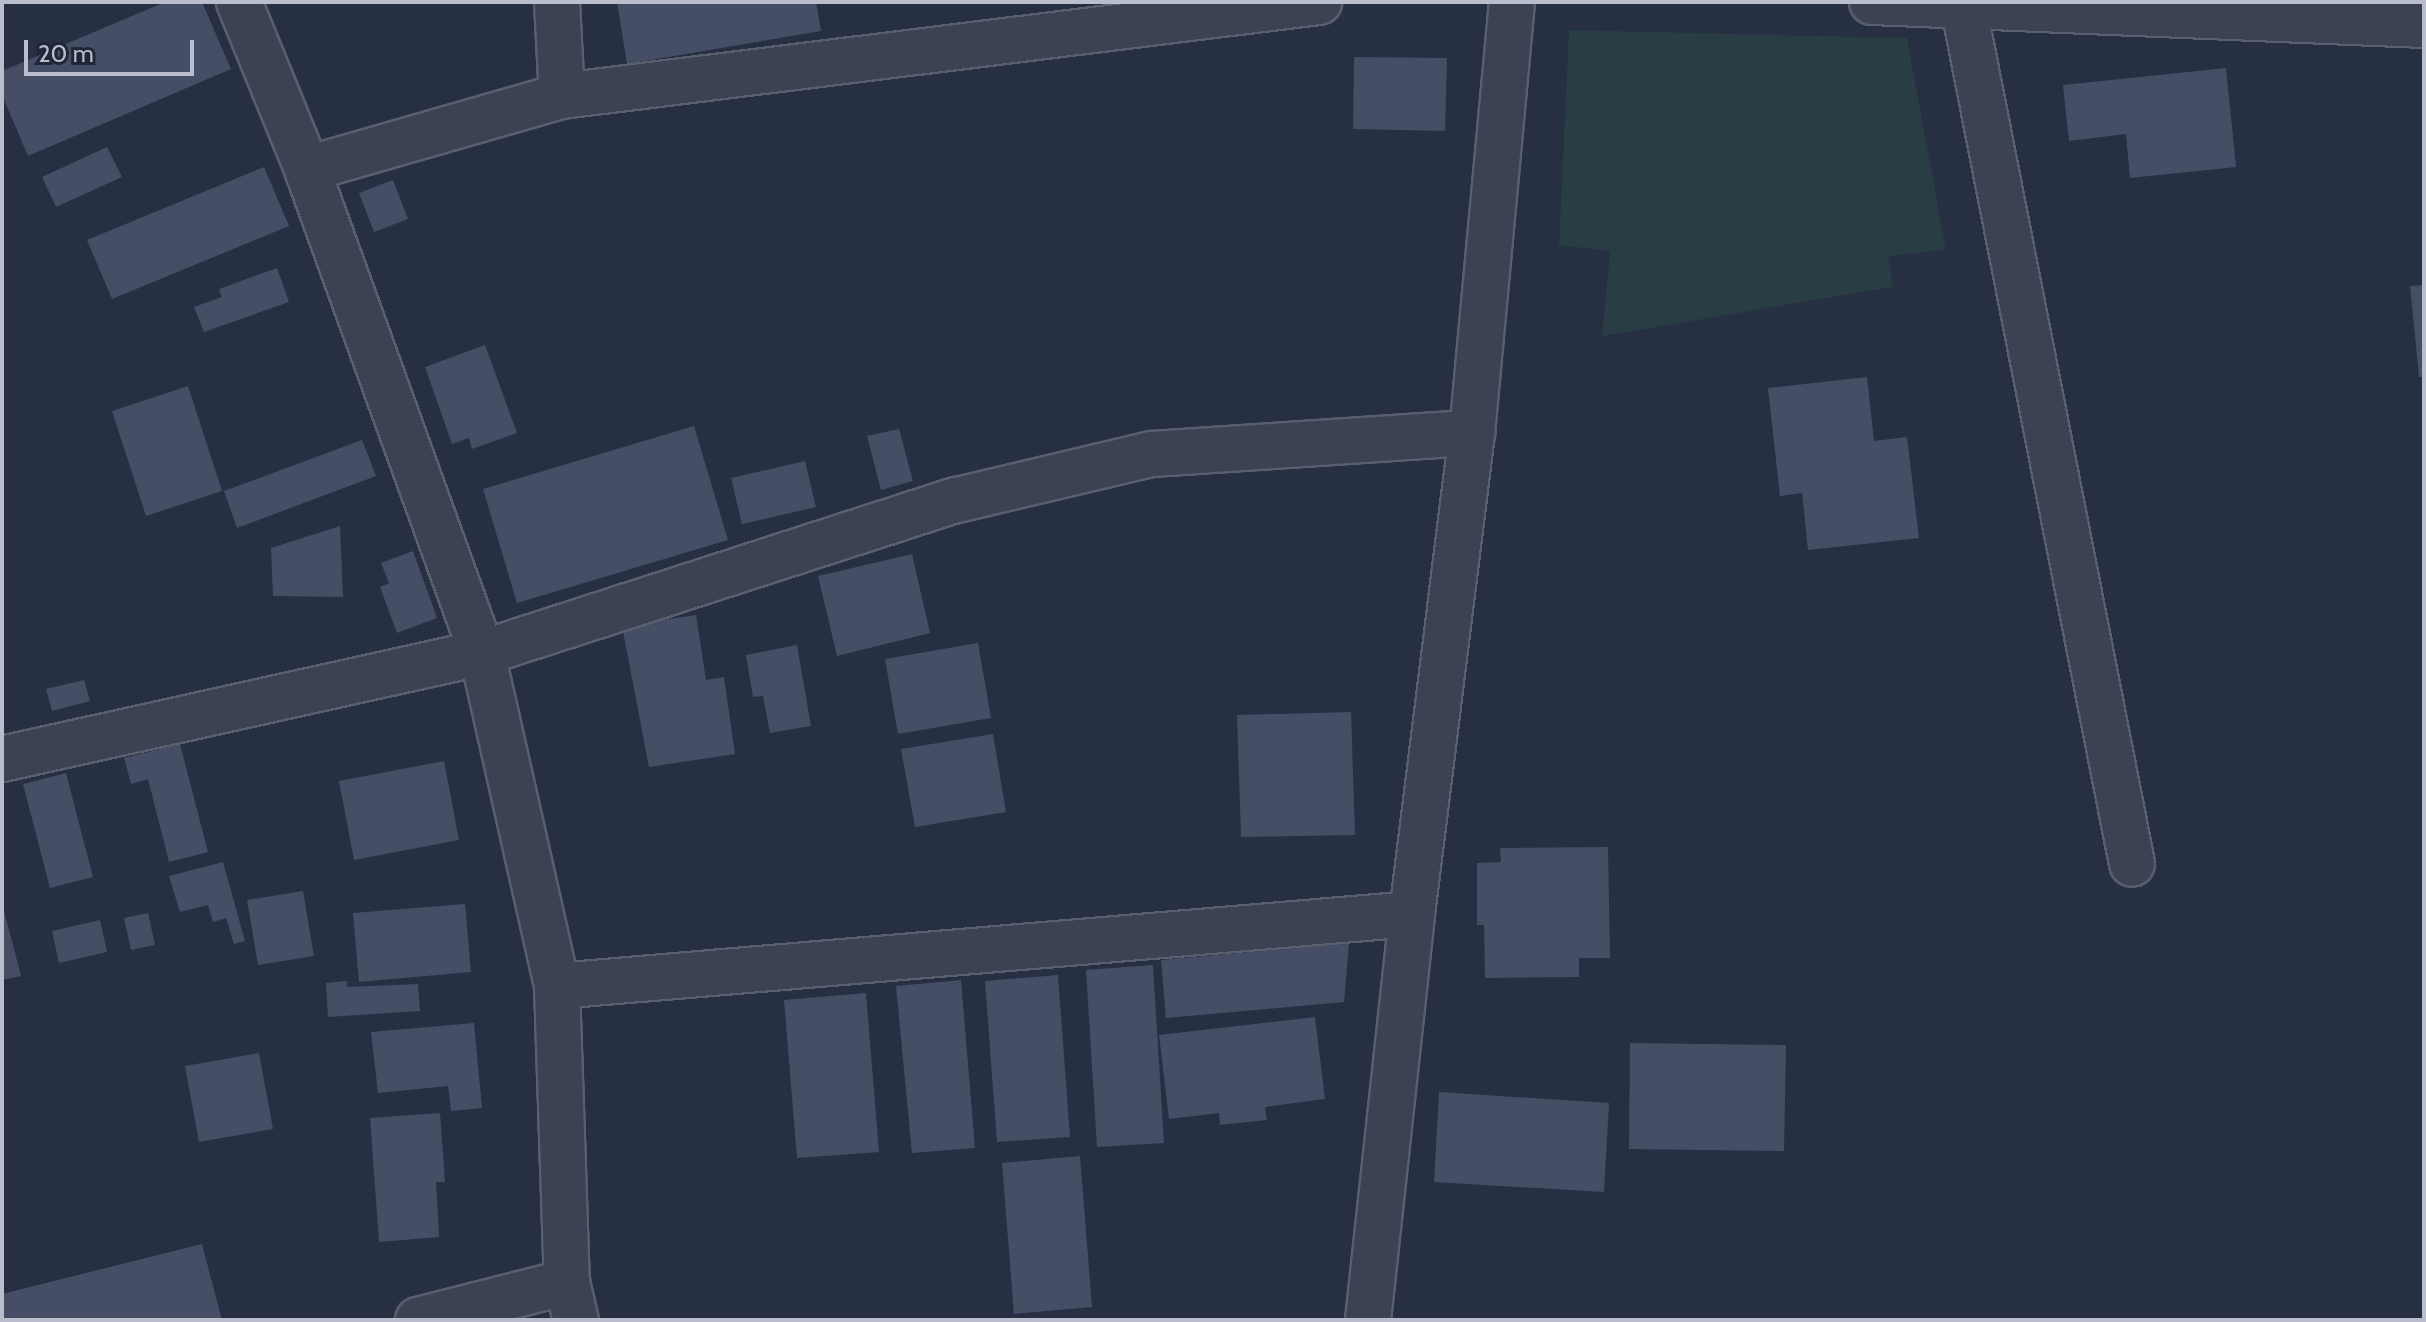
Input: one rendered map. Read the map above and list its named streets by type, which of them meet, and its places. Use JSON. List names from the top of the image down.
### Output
{
  "scale_bar": "20 m"
}
